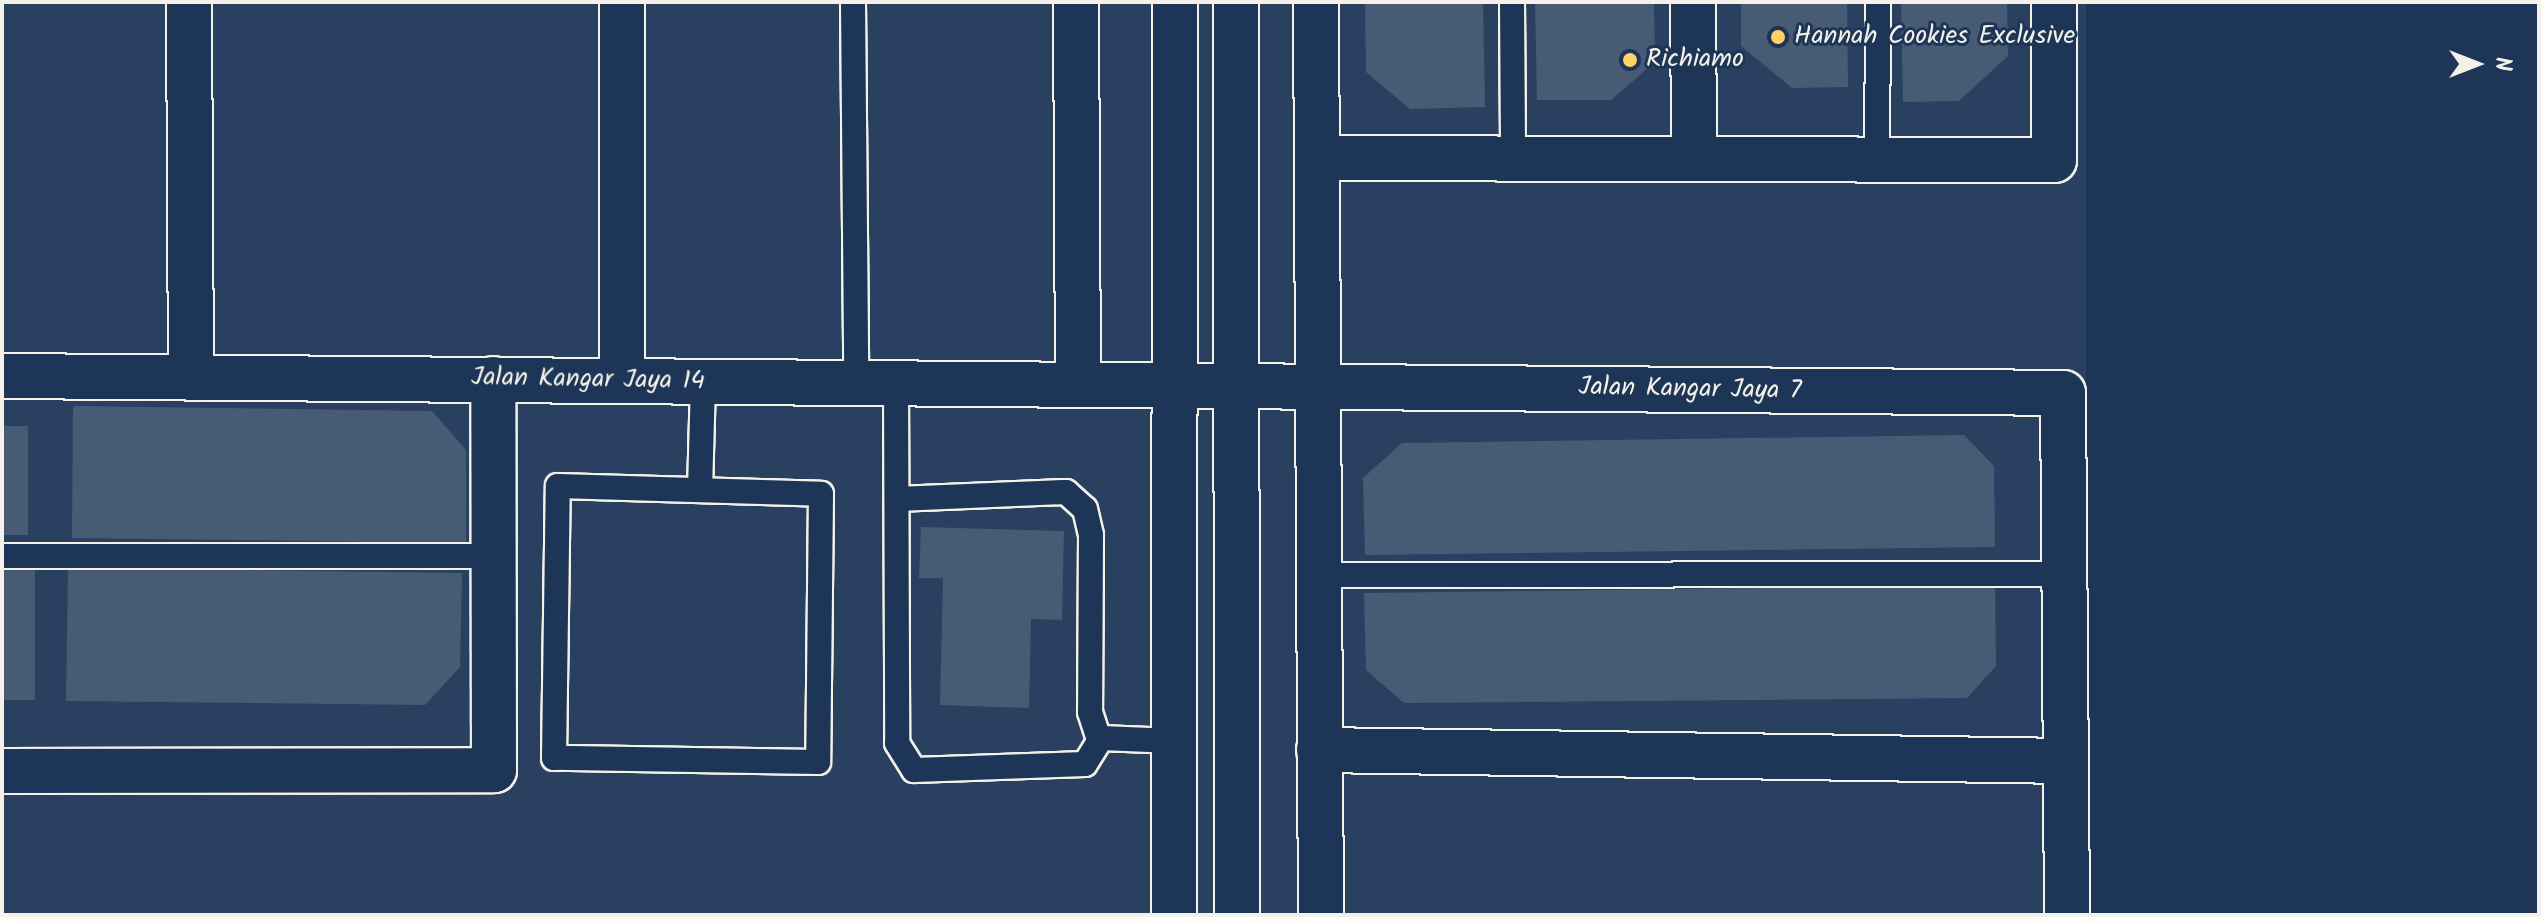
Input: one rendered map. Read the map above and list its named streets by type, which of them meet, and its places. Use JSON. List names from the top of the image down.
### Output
{
  "streets": {
    "street": ["Jalan Kangar Jaya 14", "Jalan Kangar Jaya 7"]
  },
  "crossings": [
    ["Jalan Kangar Jaya 14", "Jalan Kangar Jaya 7"]
  ],
  "places": ["Hannah Cookies Exclusive", "Richiamo"],
  "north": "right"
}
